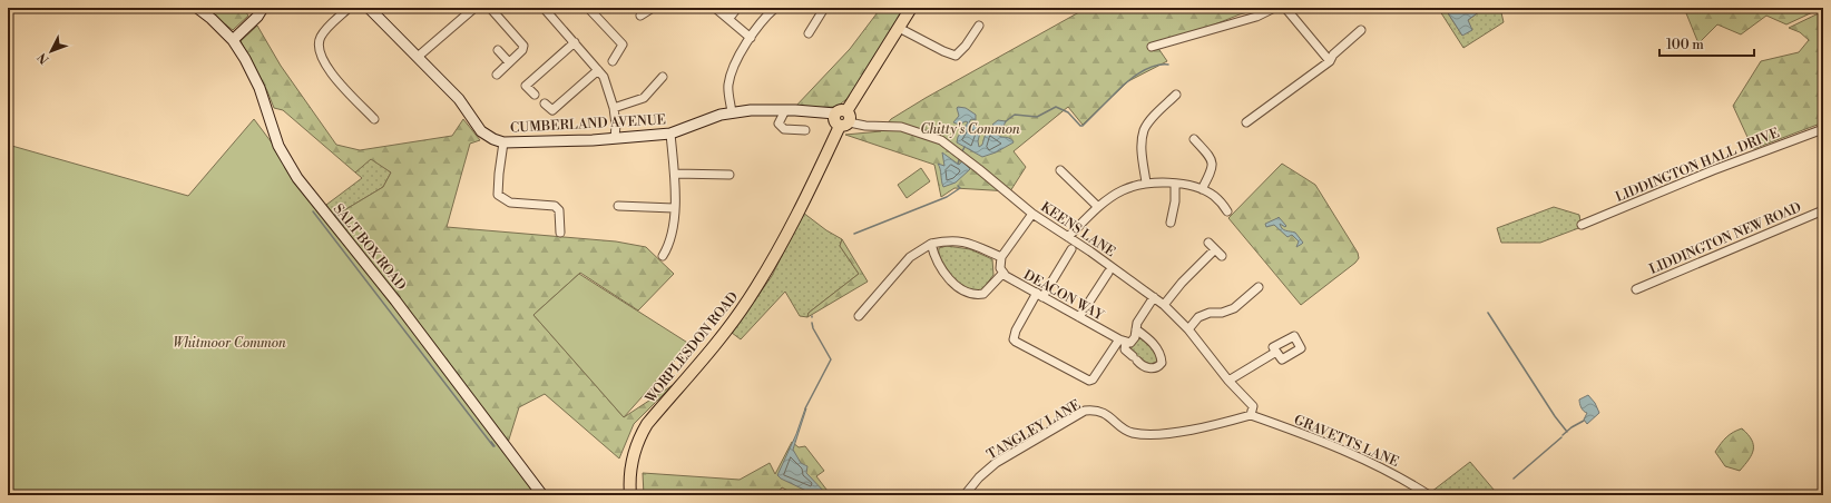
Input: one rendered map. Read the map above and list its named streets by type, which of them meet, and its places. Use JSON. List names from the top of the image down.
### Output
{
  "streets": {
    "main road": ["WORPLESDON ROAD"],
    "street": [
      "CUMBERLAND AVENUE",
      "LIDDINGTON HALL DRIVE",
      "KEENS LANE",
      "LIDDINGTON NEW ROAD",
      "SALT BOX ROAD",
      "DEACON WAY",
      "TANGLEY LANE",
      "GRAVETTS LANE"
    ]
  },
  "crossings": [
    ["CUMBERLAND AVENUE", "KEENS LANE"],
    ["CUMBERLAND AVENUE", "WORPLESDON ROAD"],
    ["KEENS LANE", "WORPLESDON ROAD"],
    ["KEENS LANE", "TANGLEY LANE"],
    ["KEENS LANE", "GRAVETTS LANE"],
    ["TANGLEY LANE", "GRAVETTS LANE"]
  ],
  "parks": ["Chitty's Common", "Whitmoor Common"],
  "scale_bar": "100 m",
  "north": "bottom left"
}
